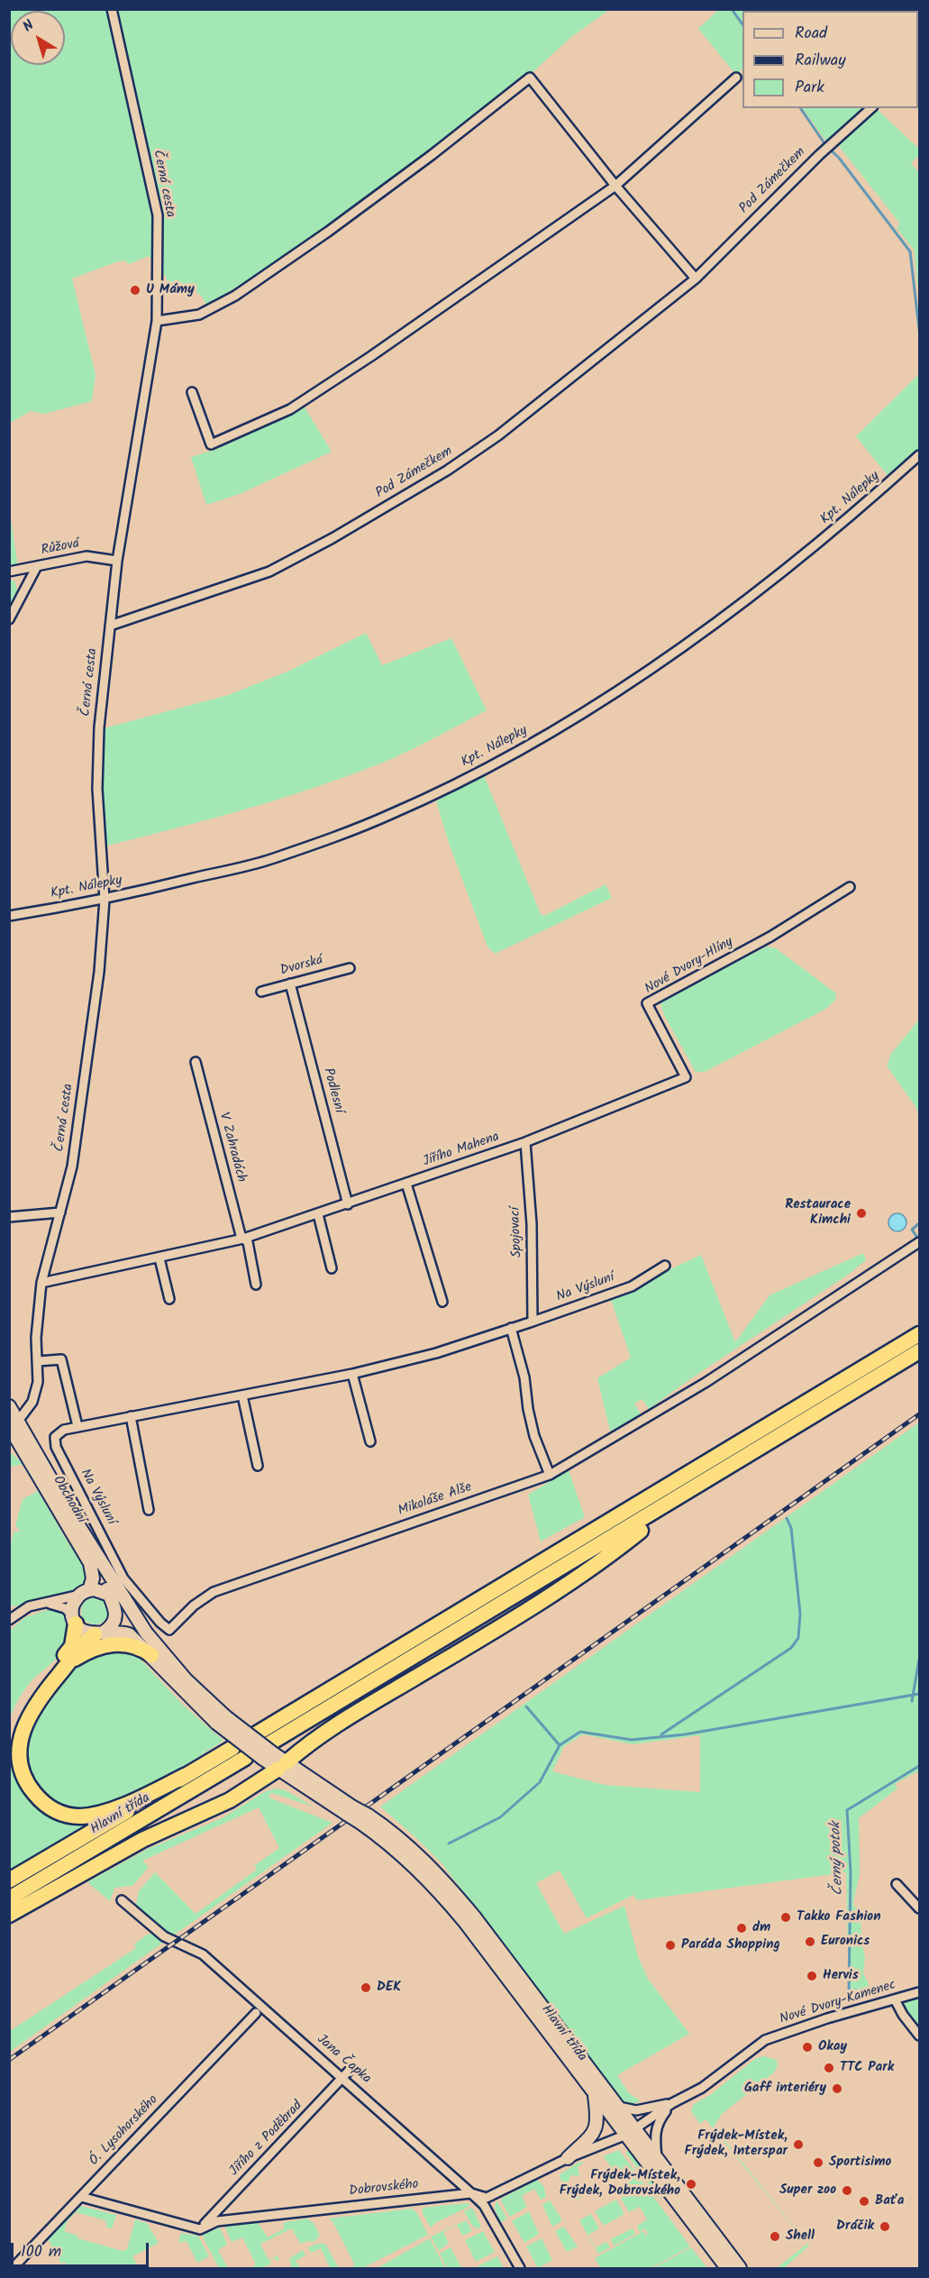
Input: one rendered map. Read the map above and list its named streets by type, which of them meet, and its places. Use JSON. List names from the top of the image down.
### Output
{
  "streets": {
    "highway": ["Hlavní třída"],
    "main road": ["Obchodní"],
    "street": [
      "Pod Zámečkem",
      "Černá cesta",
      "Kpt. Nálepky",
      "Růžová",
      "Dvorská",
      "Nové Dvory-Hlíny",
      "Podlesní",
      "V Zahradách",
      "Jiřího Mahena",
      "Spojovací",
      "Na Výsluní",
      "Mikoláše Alše",
      "Nové Dvory-Kamenec",
      "Jana Čapka",
      "Ó. Lysohorského",
      "Jiřího z Poděbrad",
      "Dobrovského"
    ]
  },
  "crossings": [
    ["Pod Zámečkem", "Černá cesta"],
    ["Černá cesta", "Kpt. Nálepky"],
    ["Černá cesta", "Růžová"],
    ["Černá cesta", "Jiřího Mahena"],
    ["Černá cesta", "Obchodní"],
    ["Dvorská", "Podlesní"],
    ["Nové Dvory-Hlíny", "Jiřího Mahena"],
    ["Nové Dvory-Hlíny", "Spojovací"],
    ["Podlesní", "Jiřího Mahena"],
    ["V Zahradách", "Jiřího Mahena"],
    ["Jiřího Mahena", "Spojovací"],
    ["Spojovací", "Na Výsluní"],
    ["Na Výsluní", "Mikoláše Alše"],
    ["Hlavní třída", "Dobrovského"],
    ["Nové Dvory-Kamenec", "Dobrovského"],
    ["Jana Čapka", "Jiřího z Poděbrad"],
    ["Jana Čapka", "Dobrovského"],
    ["Jiřího z Poděbrad", "Dobrovského"]
  ],
  "water": ["Černý potok"],
  "places": [
    "U Mámy",
    "Restaurace Kimchi",
    "Takko Fashion",
    "dm",
    "Euronics",
    "Paráda Shopping",
    "Hervis",
    "DEK",
    "Okay",
    "TTC Park",
    "Gaff interiéry",
    "Frýdek-Místek, Frýdek, Interspar",
    "Sportisimo",
    "Frýdek-Místek, Frýdek, Dobrovského",
    "Super zoo",
    "Baťa",
    "Dráčik",
    "Shell"
  ],
  "legend": ["Road", "Railway", "Park"],
  "scale_bar": "100 m",
  "north": "top left"
}
